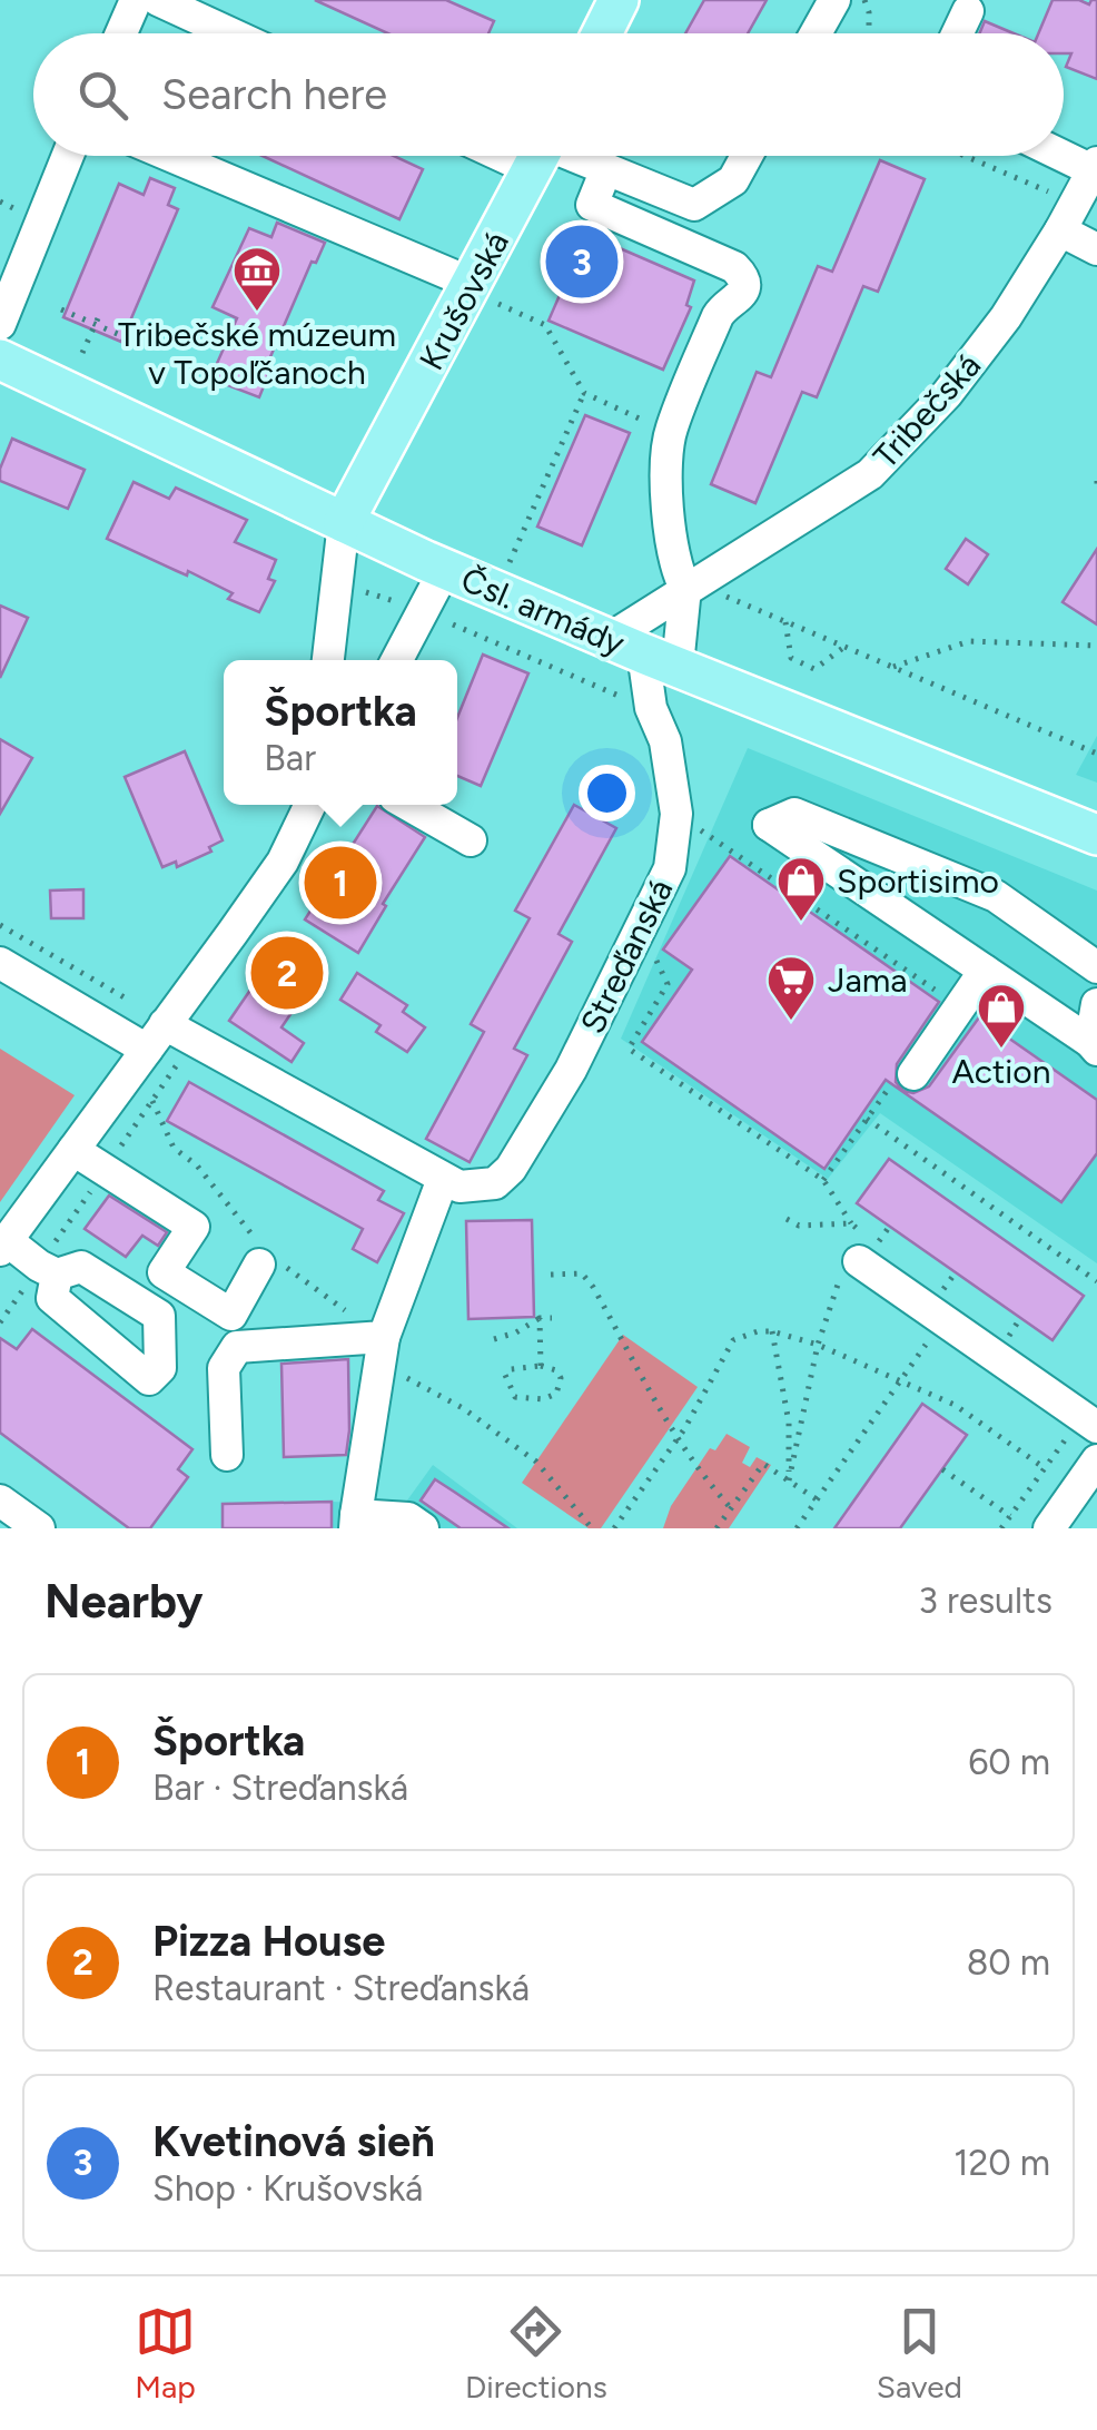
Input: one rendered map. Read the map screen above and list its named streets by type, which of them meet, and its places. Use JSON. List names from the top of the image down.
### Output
{
  "streets": {
    "main road": ["Krušovská", "Čsl. armády"],
    "street": ["Tribečská", "Streďanská"]
  },
  "crossings": [
    ["Krušovská", "Čsl. armády"],
    ["Tribečská", "Čsl. armády"],
    ["Tribečská", "Streďanská"],
    ["Čsl. armády", "Streďanská"]
  ],
  "places": {
    "museum": ["Tribečské múzeum v Topoľčanoch"],
    "shop": ["Sportisimo", "Action"],
    "supermarket": ["Jama"]
  },
  "page": {
    "search": "Search here",
    "pins": ["3", "1", "2"],
    "popup": ["Športka", "Bar"],
    "heading": ["Nearby", "3 results"],
    "list": [
      {
        "mark": "1",
        "name": "Športka",
        "note": "Bar · Streďanská",
        "value": "60 m"
      },
      {
        "mark": "2",
        "name": "Pizza House",
        "note": "Restaurant · Streďanská",
        "value": "80 m"
      },
      {
        "mark": "3",
        "name": "Kvetinová sieň",
        "note": "Shop · Krušovská",
        "value": "120 m"
      }
    ],
    "nav": ["Map", "Directions", "Saved"]
  }
}
